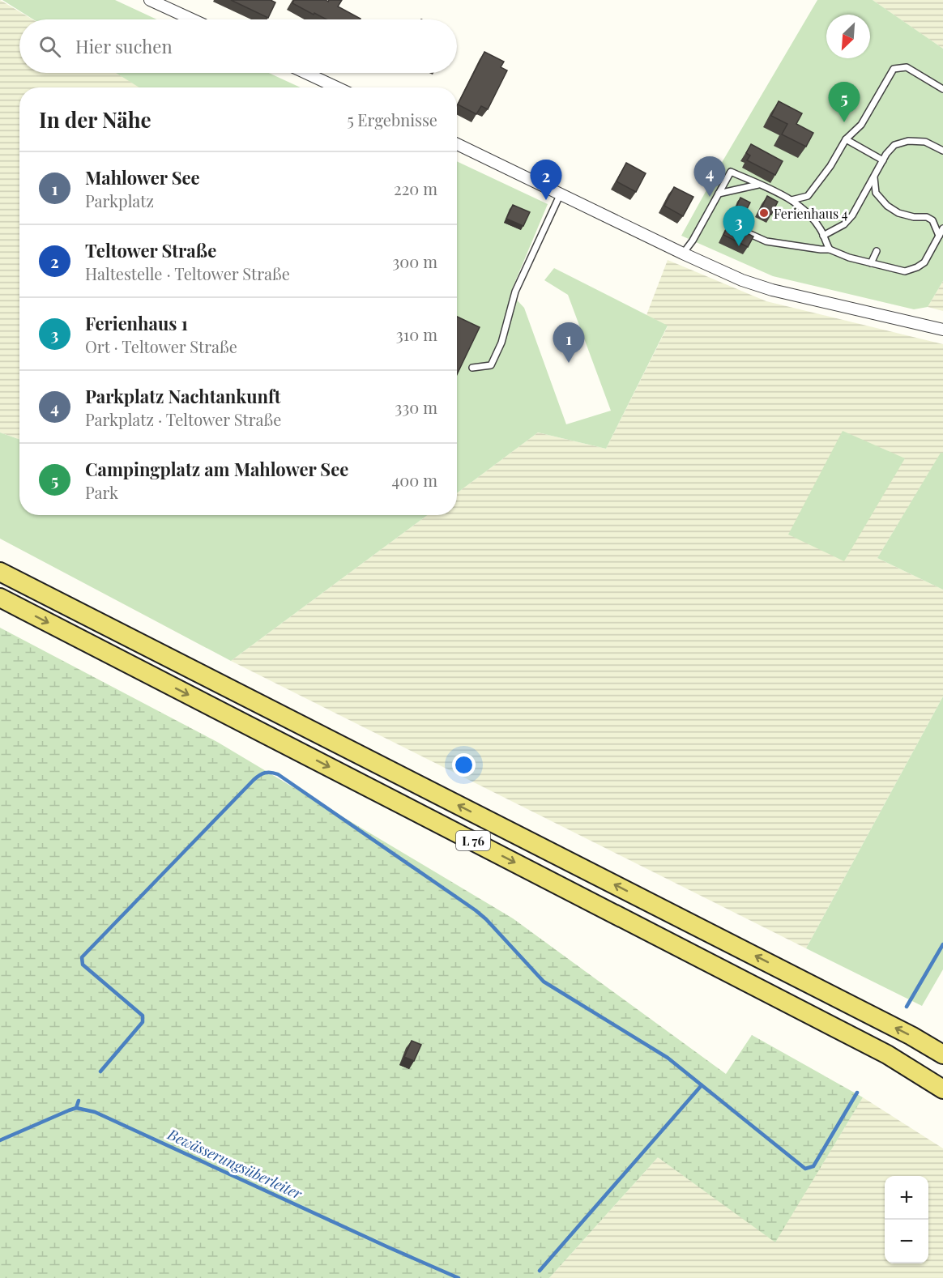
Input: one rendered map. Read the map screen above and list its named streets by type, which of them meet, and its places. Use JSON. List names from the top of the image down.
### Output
{
  "streets": {
    "main road": ["L 76"]
  },
  "water": ["Bewässerungsüberleiter"],
  "places": ["Ferienhaus 4"],
  "north": "bottom left",
  "page": {
    "search": "Hier suchen",
    "pins": [
      "5",
      "4",
      "2",
      "3",
      "1"
    ],
    "heading": ["In der Nähe", "5 Ergebnisse"],
    "list": [
      {
        "mark": "1",
        "name": "Mahlower See",
        "note": "Parkplatz",
        "value": "220 m"
      },
      {
        "mark": "2",
        "name": "Teltower Straße",
        "note": "Haltestelle · Teltower Straße",
        "value": "300 m"
      },
      {
        "mark": "3",
        "name": "Ferienhaus 1",
        "note": "Ort · Teltower Straße",
        "value": "310 m"
      },
      {
        "mark": "4",
        "name": "Parkplatz Nachtankunft",
        "note": "Parkplatz · Teltower Straße",
        "value": "330 m"
      },
      {
        "mark": "5",
        "name": "Campingplatz am Mahlower See",
        "note": "Park",
        "value": "400 m"
      }
    ],
    "map_buttons": ["+", "−"]
  }
}
